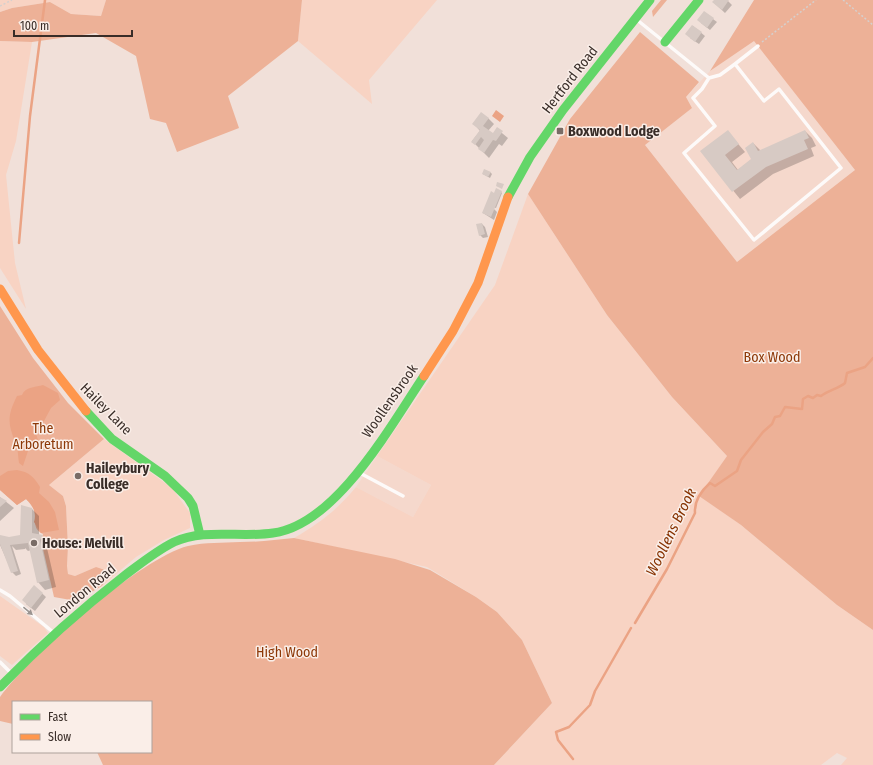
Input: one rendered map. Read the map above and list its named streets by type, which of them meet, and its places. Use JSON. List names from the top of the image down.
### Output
{
  "streets": {
    "main road": [
      "Hertford Road",
      "Woollensbrook",
      "Hailey Lane",
      "London Road"
    ]
  },
  "crossings": [
    ["Hertford Road", "Woollensbrook"],
    ["Woollensbrook", "Hailey Lane"],
    ["Woollensbrook", "London Road"],
    ["Hailey Lane", "London Road"]
  ],
  "water": ["Woollens Brook"],
  "parks": ["Box Wood", "The Arboretum", "High Wood"],
  "places": {
    "transit": ["Boxwood Lodge"],
    "other": ["Haileybury College", "House: Melvill"]
  },
  "legend": ["Fast", "Slow"],
  "scale_bar": "100 m"
}
